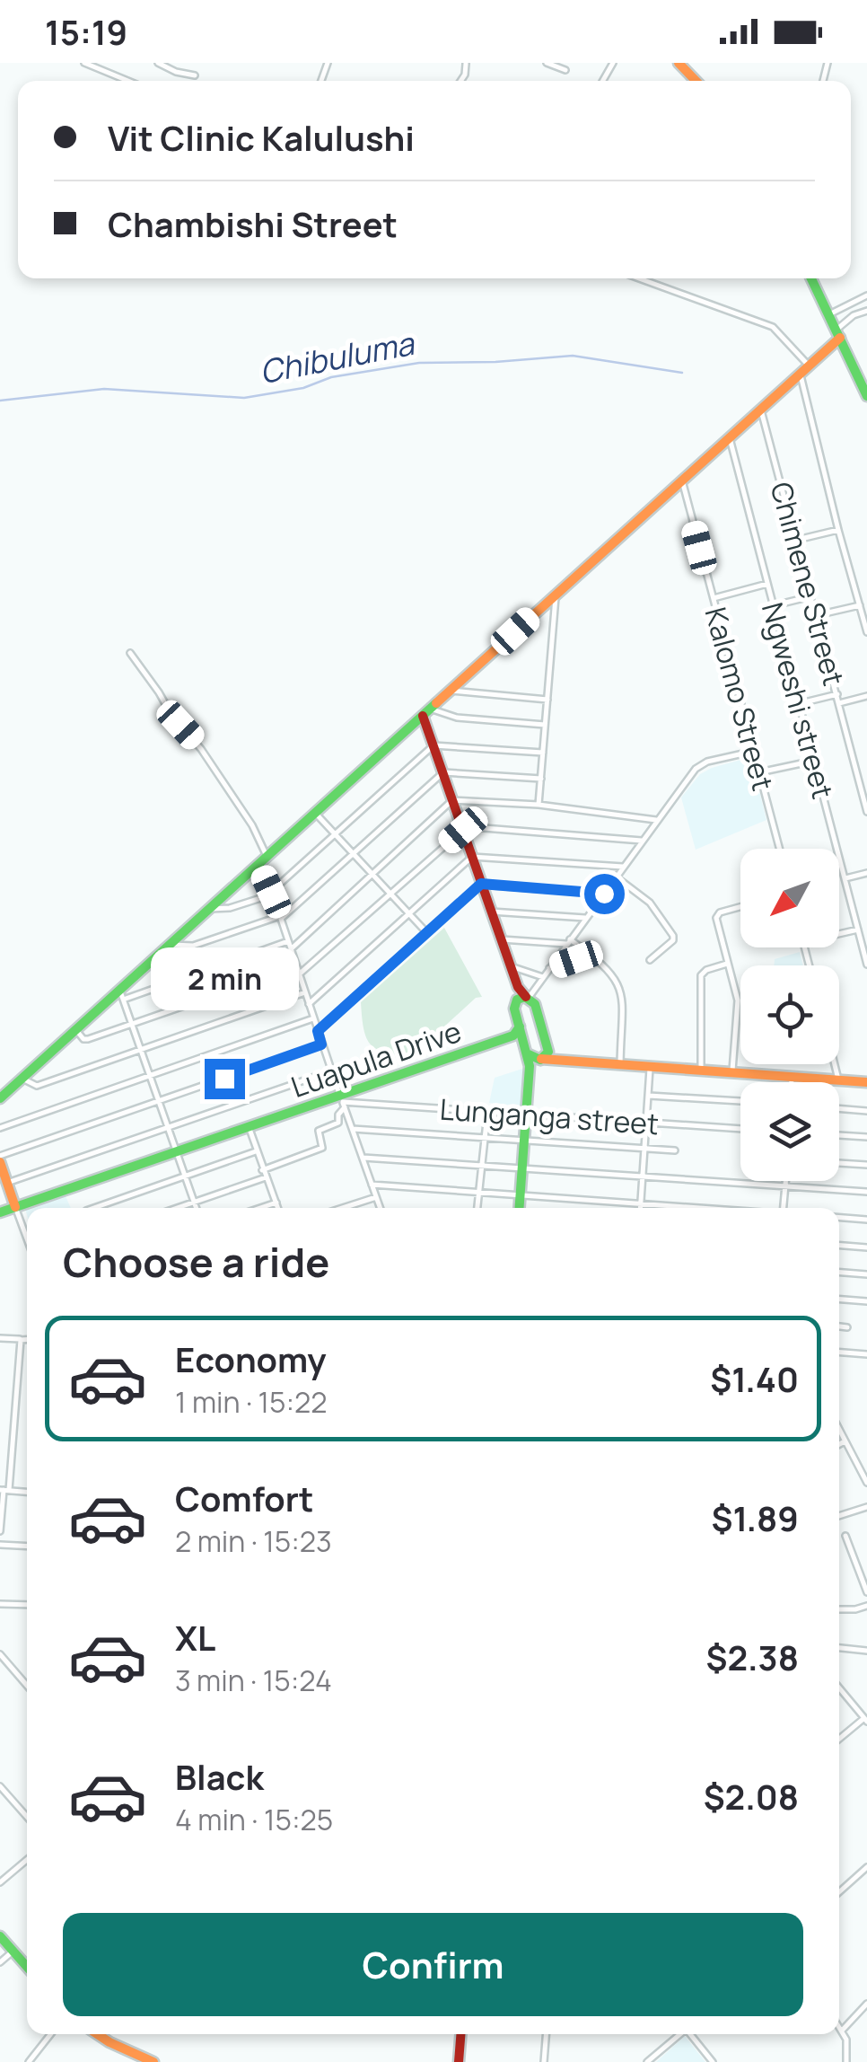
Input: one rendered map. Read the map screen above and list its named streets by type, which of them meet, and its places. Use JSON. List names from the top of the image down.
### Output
{
  "streets": {
    "street": [
      "Chimene Street",
      "Kalomo Street",
      "Ngweshi street",
      "Luapula Drive",
      "Lunganga street"
    ]
  },
  "crossings": [
    ["Luapula Drive", "Lunganga street"]
  ],
  "water": ["Chibuluma"],
  "north": "bottom left",
  "page": {
    "status": "15:19",
    "banner": ["Vit Clinic Kalulushi", "Chambishi Street"],
    "bubble": "2 min",
    "heading": "Choose a ride",
    "list": [
      {
        "name": "Economy",
        "note": "1 min · 15:22",
        "value": "$1.40"
      },
      {
        "name": "Comfort",
        "note": "2 min · 15:23",
        "value": "$1.89"
      },
      {
        "name": "XL",
        "note": "3 min · 15:24",
        "value": "$2.38"
      },
      {
        "name": "Black",
        "note": "4 min · 15:25",
        "value": "$2.08"
      }
    ],
    "buttons": "Confirm"
  }
}
